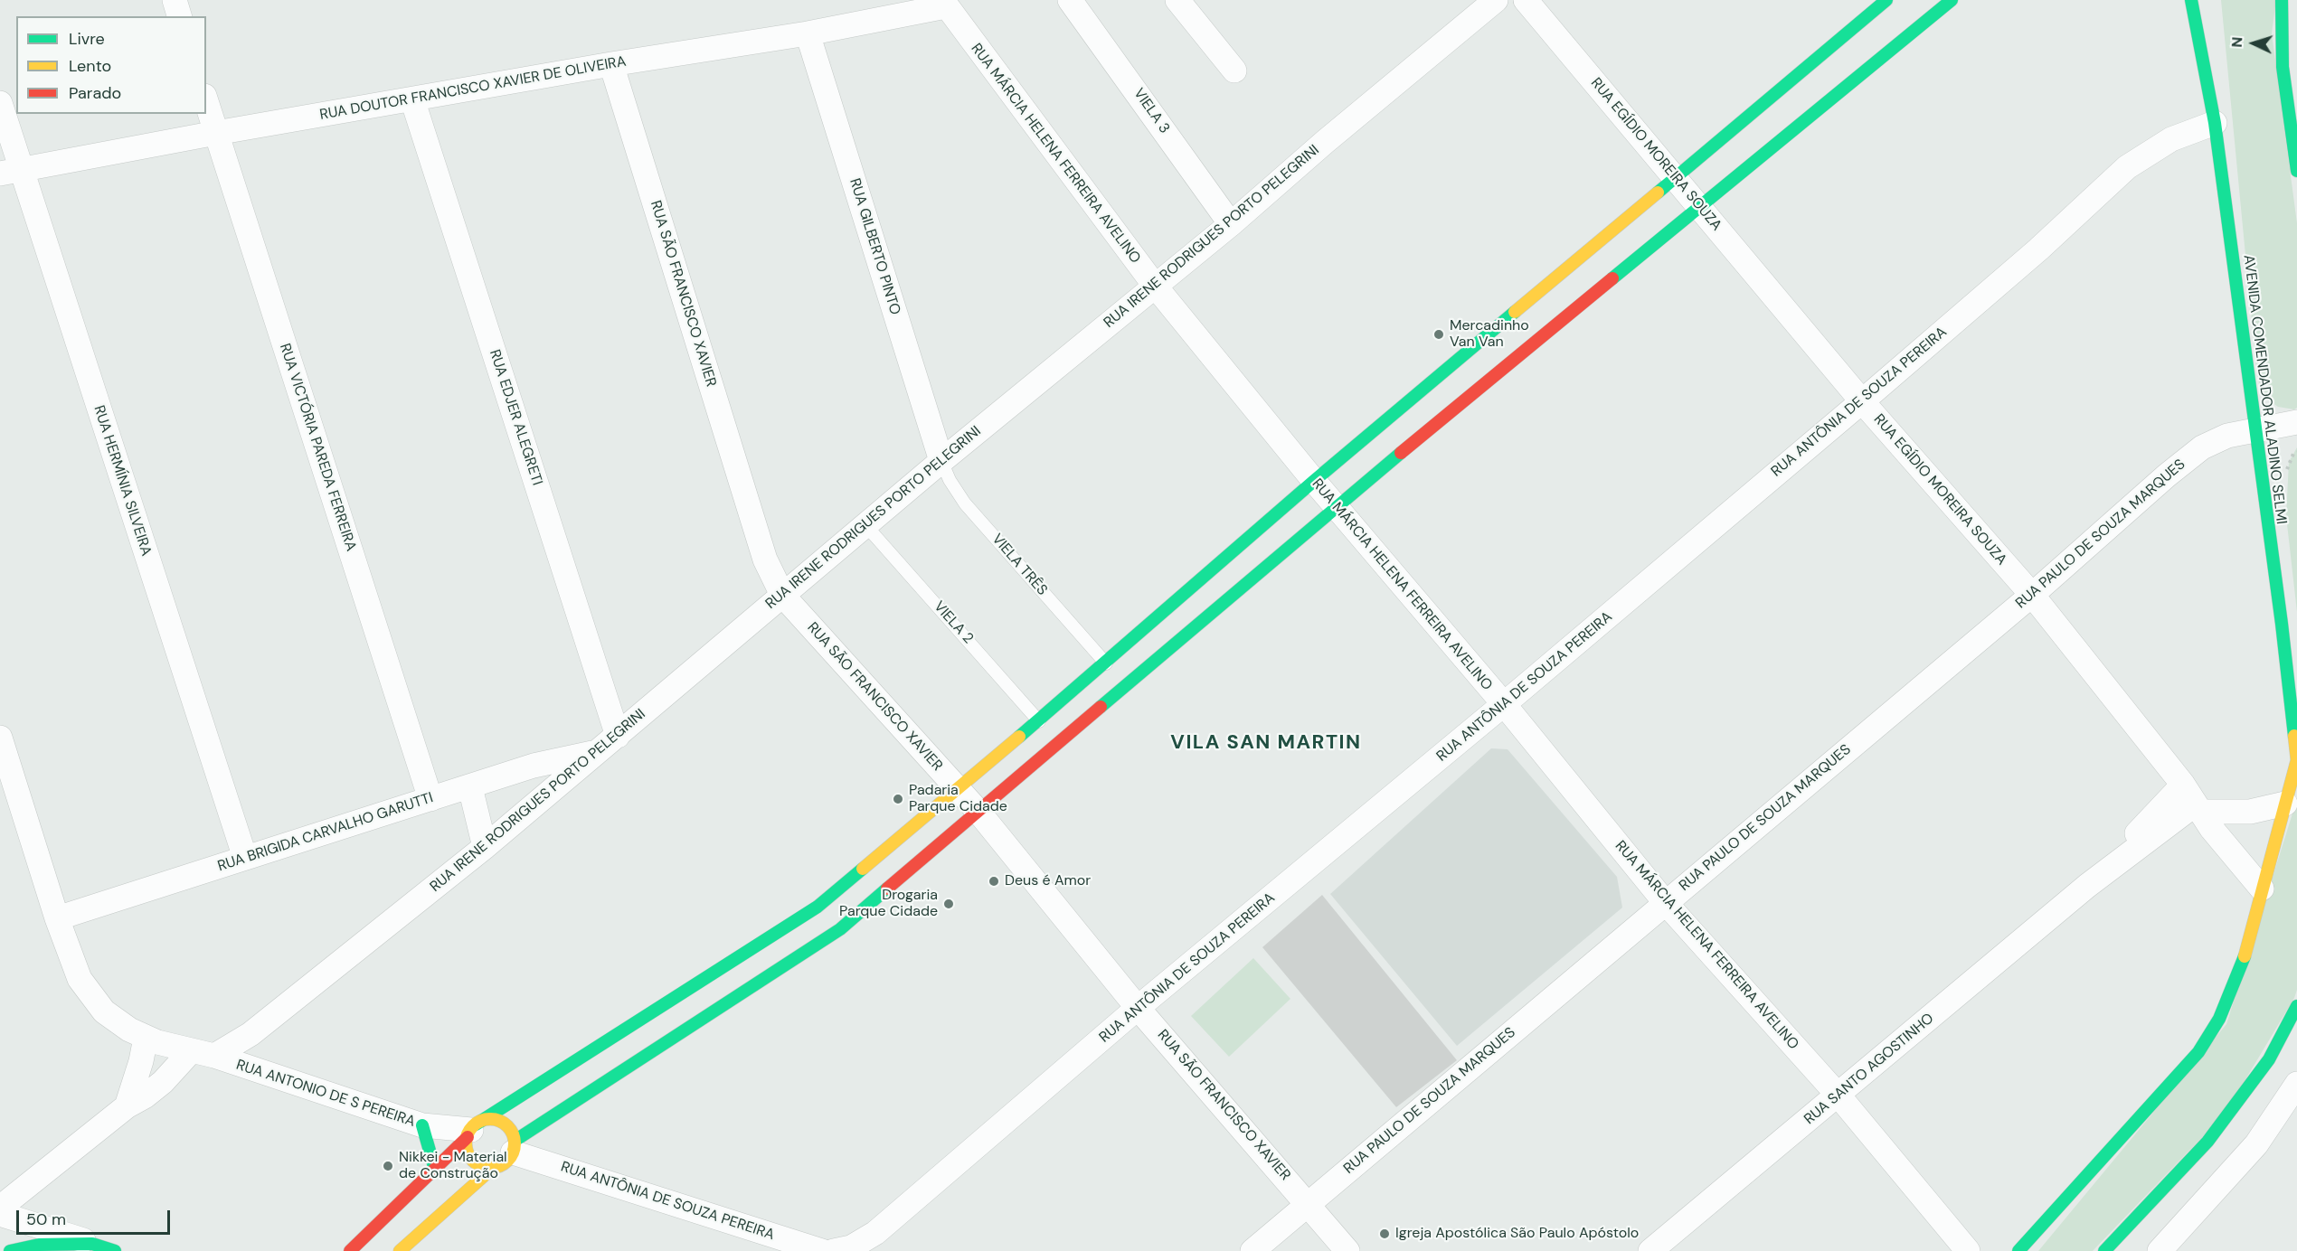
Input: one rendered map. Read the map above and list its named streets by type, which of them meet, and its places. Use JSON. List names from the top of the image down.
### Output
{
  "streets": {
    "main road": ["AVENIDA COMENDADOR ALADINO SELMI"],
    "street": [
      "RUA DOUTOR FRANCISCO XAVIER DE OLIVEIRA",
      "VIELA 3",
      "RUA MÁRCIA HELENA FERREIRA AVELINO",
      "RUA EGÍDIO MOREIRA SOUZA",
      "RUA IRENE RODRIGUES PORTO PELEGRINI",
      "RUA GILBERTO PINTO",
      "RUA SÃO FRANCISCO XAVIER",
      "RUA ANTÔNIA DE SOUZA PEREIRA",
      "RUA EDJER ALEGRETI",
      "RUA VICTÓRIA PAREDA FERREIRA",
      "RUA HERMÍNIA SILVEIRA",
      "RUA PAULO DE SOUZA MARQUES",
      "RUA BRIGIDA CARVALHO GARUTTI",
      "RUA SANTO AGOSTINHO",
      "RUA ANTONIO DE S PEREIRA"
    ],
    "lane": ["VIELA TRÊS", "VIELA 2"]
  },
  "crossings": [
    ["RUA DOUTOR FRANCISCO XAVIER DE OLIVEIRA", "RUA MÁRCIA HELENA FERREIRA AVELINO"],
    ["RUA DOUTOR FRANCISCO XAVIER DE OLIVEIRA", "RUA GILBERTO PINTO"],
    ["RUA DOUTOR FRANCISCO XAVIER DE OLIVEIRA", "RUA SÃO FRANCISCO XAVIER"],
    ["RUA DOUTOR FRANCISCO XAVIER DE OLIVEIRA", "RUA EDJER ALEGRETI"],
    ["RUA DOUTOR FRANCISCO XAVIER DE OLIVEIRA", "RUA VICTÓRIA PAREDA FERREIRA"],
    ["RUA DOUTOR FRANCISCO XAVIER DE OLIVEIRA", "RUA HERMÍNIA SILVEIRA"],
    ["VIELA 3", "RUA IRENE RODRIGUES PORTO PELEGRINI"],
    ["RUA MÁRCIA HELENA FERREIRA AVELINO", "RUA IRENE RODRIGUES PORTO PELEGRINI"],
    ["RUA MÁRCIA HELENA FERREIRA AVELINO", "RUA ANTÔNIA DE SOUZA PEREIRA"],
    ["RUA MÁRCIA HELENA FERREIRA AVELINO", "RUA PAULO DE SOUZA MARQUES"],
    ["RUA MÁRCIA HELENA FERREIRA AVELINO", "RUA SANTO AGOSTINHO"],
    ["RUA EGÍDIO MOREIRA SOUZA", "AVENIDA COMENDADOR ALADINO SELMI"],
    ["RUA EGÍDIO MOREIRA SOUZA", "RUA ANTÔNIA DE SOUZA PEREIRA"],
    ["RUA EGÍDIO MOREIRA SOUZA", "RUA PAULO DE SOUZA MARQUES"],
    ["RUA EGÍDIO MOREIRA SOUZA", "RUA SANTO AGOSTINHO"],
    ["RUA IRENE RODRIGUES PORTO PELEGRINI", "RUA GILBERTO PINTO"],
    ["RUA IRENE RODRIGUES PORTO PELEGRINI", "RUA SÃO FRANCISCO XAVIER"],
    ["RUA IRENE RODRIGUES PORTO PELEGRINI", "RUA EDJER ALEGRETI"],
    ["RUA IRENE RODRIGUES PORTO PELEGRINI", "VIELA TRÊS"],
    ["RUA IRENE RODRIGUES PORTO PELEGRINI", "VIELA 2"],
    ["RUA IRENE RODRIGUES PORTO PELEGRINI", "RUA BRIGIDA CARVALHO GARUTTI"],
    ["RUA IRENE RODRIGUES PORTO PELEGRINI", "RUA ANTONIO DE S PEREIRA"],
    ["RUA GILBERTO PINTO", "VIELA TRÊS"],
    ["RUA SÃO FRANCISCO XAVIER", "RUA ANTÔNIA DE SOUZA PEREIRA"],
    ["RUA SÃO FRANCISCO XAVIER", "RUA PAULO DE SOUZA MARQUES"],
    ["AVENIDA COMENDADOR ALADINO SELMI", "RUA ANTÔNIA DE SOUZA PEREIRA"],
    ["AVENIDA COMENDADOR ALADINO SELMI", "RUA PAULO DE SOUZA MARQUES"],
    ["RUA VICTÓRIA PAREDA FERREIRA", "RUA BRIGIDA CARVALHO GARUTTI"],
    ["RUA HERMÍNIA SILVEIRA", "RUA BRIGIDA CARVALHO GARUTTI"],
    ["RUA BRIGIDA CARVALHO GARUTTI", "RUA ANTONIO DE S PEREIRA"]
  ],
  "districts": ["VILA SAN MARTIN"],
  "places": [
    "Mercadinho Van Van",
    "Padaria Parque Cidade",
    "Deus é Amor",
    "Drogaria Parque Cidade",
    "Nikkei - Material de Construção",
    "Igreja Apostólica São Paulo Apóstolo"
  ],
  "legend": ["Livre", "Lento", "Parado"],
  "scale_bar": "50 m",
  "north": "left"
}
